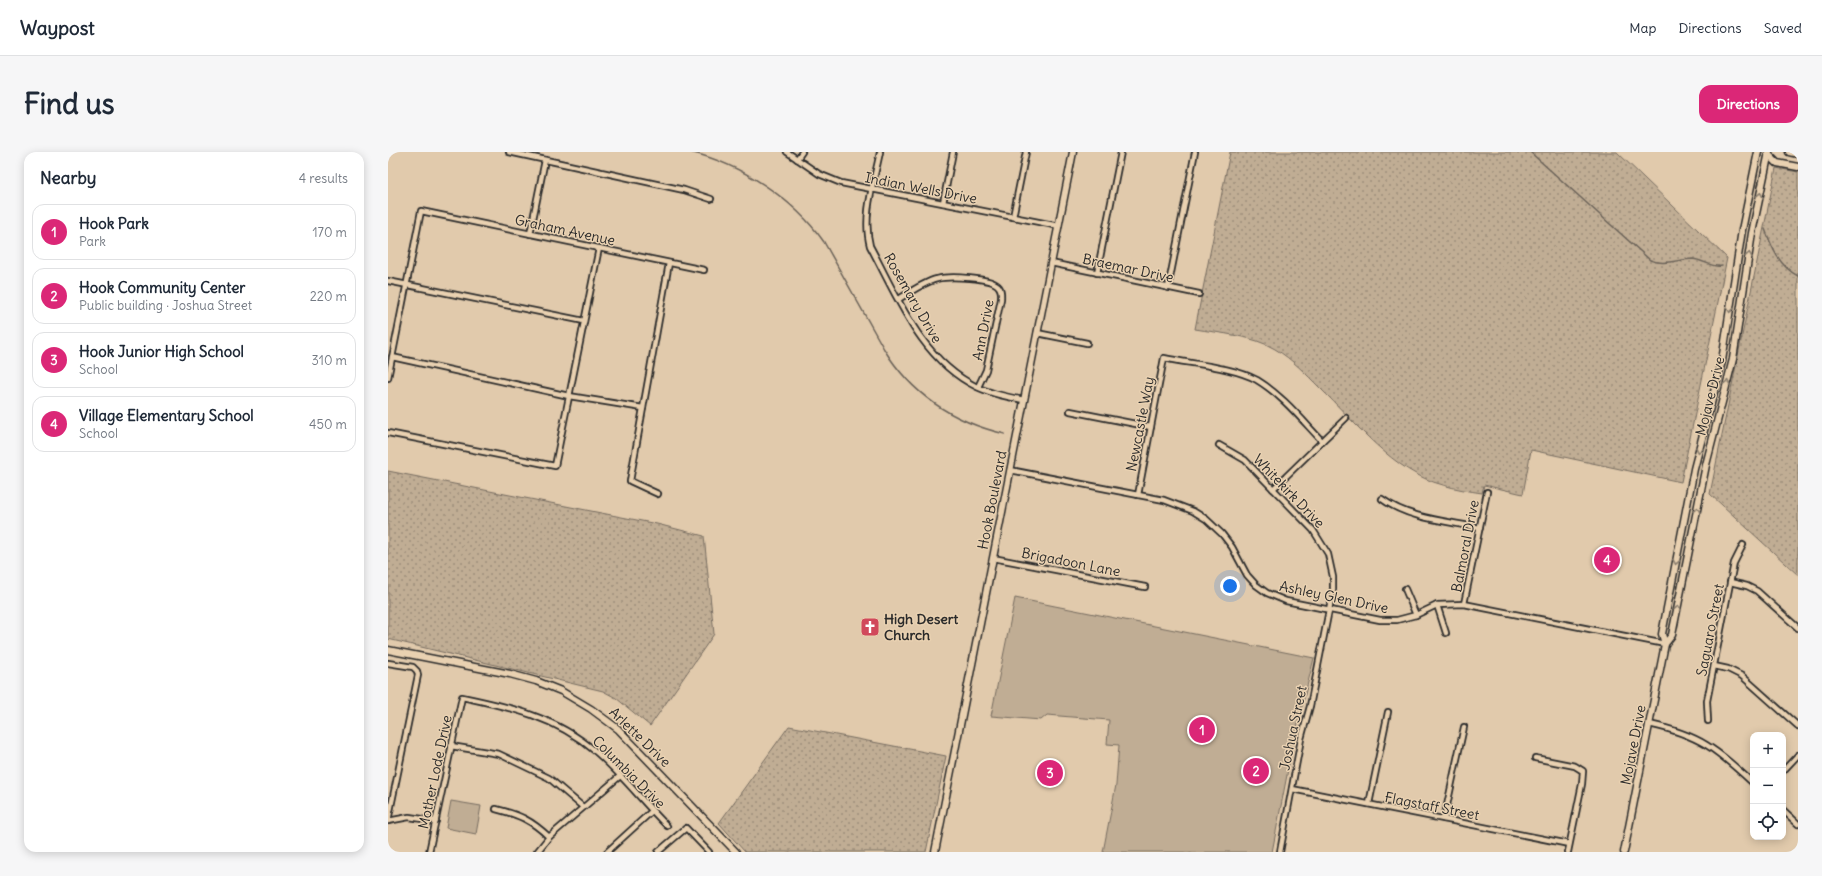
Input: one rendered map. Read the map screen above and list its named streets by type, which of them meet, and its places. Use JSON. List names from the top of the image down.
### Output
{
  "streets": {
    "main road": ["Mojave Drive", "Hook Boulevard", "Arlette Drive"],
    "street": [
      "Indian Wells Drive",
      "Graham Avenue",
      "Braemar Drive",
      "Rosemary Drive",
      "Ann Drive",
      "Newcastle Way",
      "Whitekirk Drive",
      "Balmoral Drive",
      "Brigadoon Lane",
      "Ashley Glen Drive",
      "Saguaro Street",
      "Joshua Street",
      "Mother Lode Drive",
      "Columbia Drive",
      "Flagstaff Street"
    ]
  },
  "crossings": [
    ["Indian Wells Drive", "Rosemary Drive"],
    ["Indian Wells Drive", "Hook Boulevard"],
    ["Braemar Drive", "Hook Boulevard"],
    ["Rosemary Drive", "Ann Drive"],
    ["Rosemary Drive", "Hook Boulevard"],
    ["Mojave Drive", "Ashley Glen Drive"],
    ["Newcastle Way", "Ashley Glen Drive"],
    ["Whitekirk Drive", "Ashley Glen Drive"],
    ["Whitekirk Drive", "Joshua Street"],
    ["Hook Boulevard", "Brigadoon Lane"],
    ["Hook Boulevard", "Ashley Glen Drive"],
    ["Balmoral Drive", "Ashley Glen Drive"],
    ["Ashley Glen Drive", "Joshua Street"],
    ["Joshua Street", "Flagstaff Street"],
    ["Mother Lode Drive", "Columbia Drive"]
  ],
  "places": {
    "church": ["High Desert Church"]
  },
  "page": {
    "header": "Waypost",
    "nav": ["Map", "Directions", "Saved"],
    "buttons": "Directions",
    "title": "Find us",
    "heading": ["Nearby", "4 results"],
    "list": [
      {
        "mark": "1",
        "name": "Hook Park",
        "note": "Park",
        "value": "170 m"
      },
      {
        "mark": "2",
        "name": "Hook Community Center",
        "note": "Public building · Joshua Street",
        "value": "220 m"
      },
      {
        "mark": "3",
        "name": "Hook Junior High School",
        "note": "School",
        "value": "310 m"
      },
      {
        "mark": "4",
        "name": "Village Elementary School",
        "note": "School",
        "value": "450 m"
      }
    ],
    "pins": [
      "4",
      "1",
      "2",
      "3"
    ],
    "map_buttons": ["+", "−"]
  }
}
